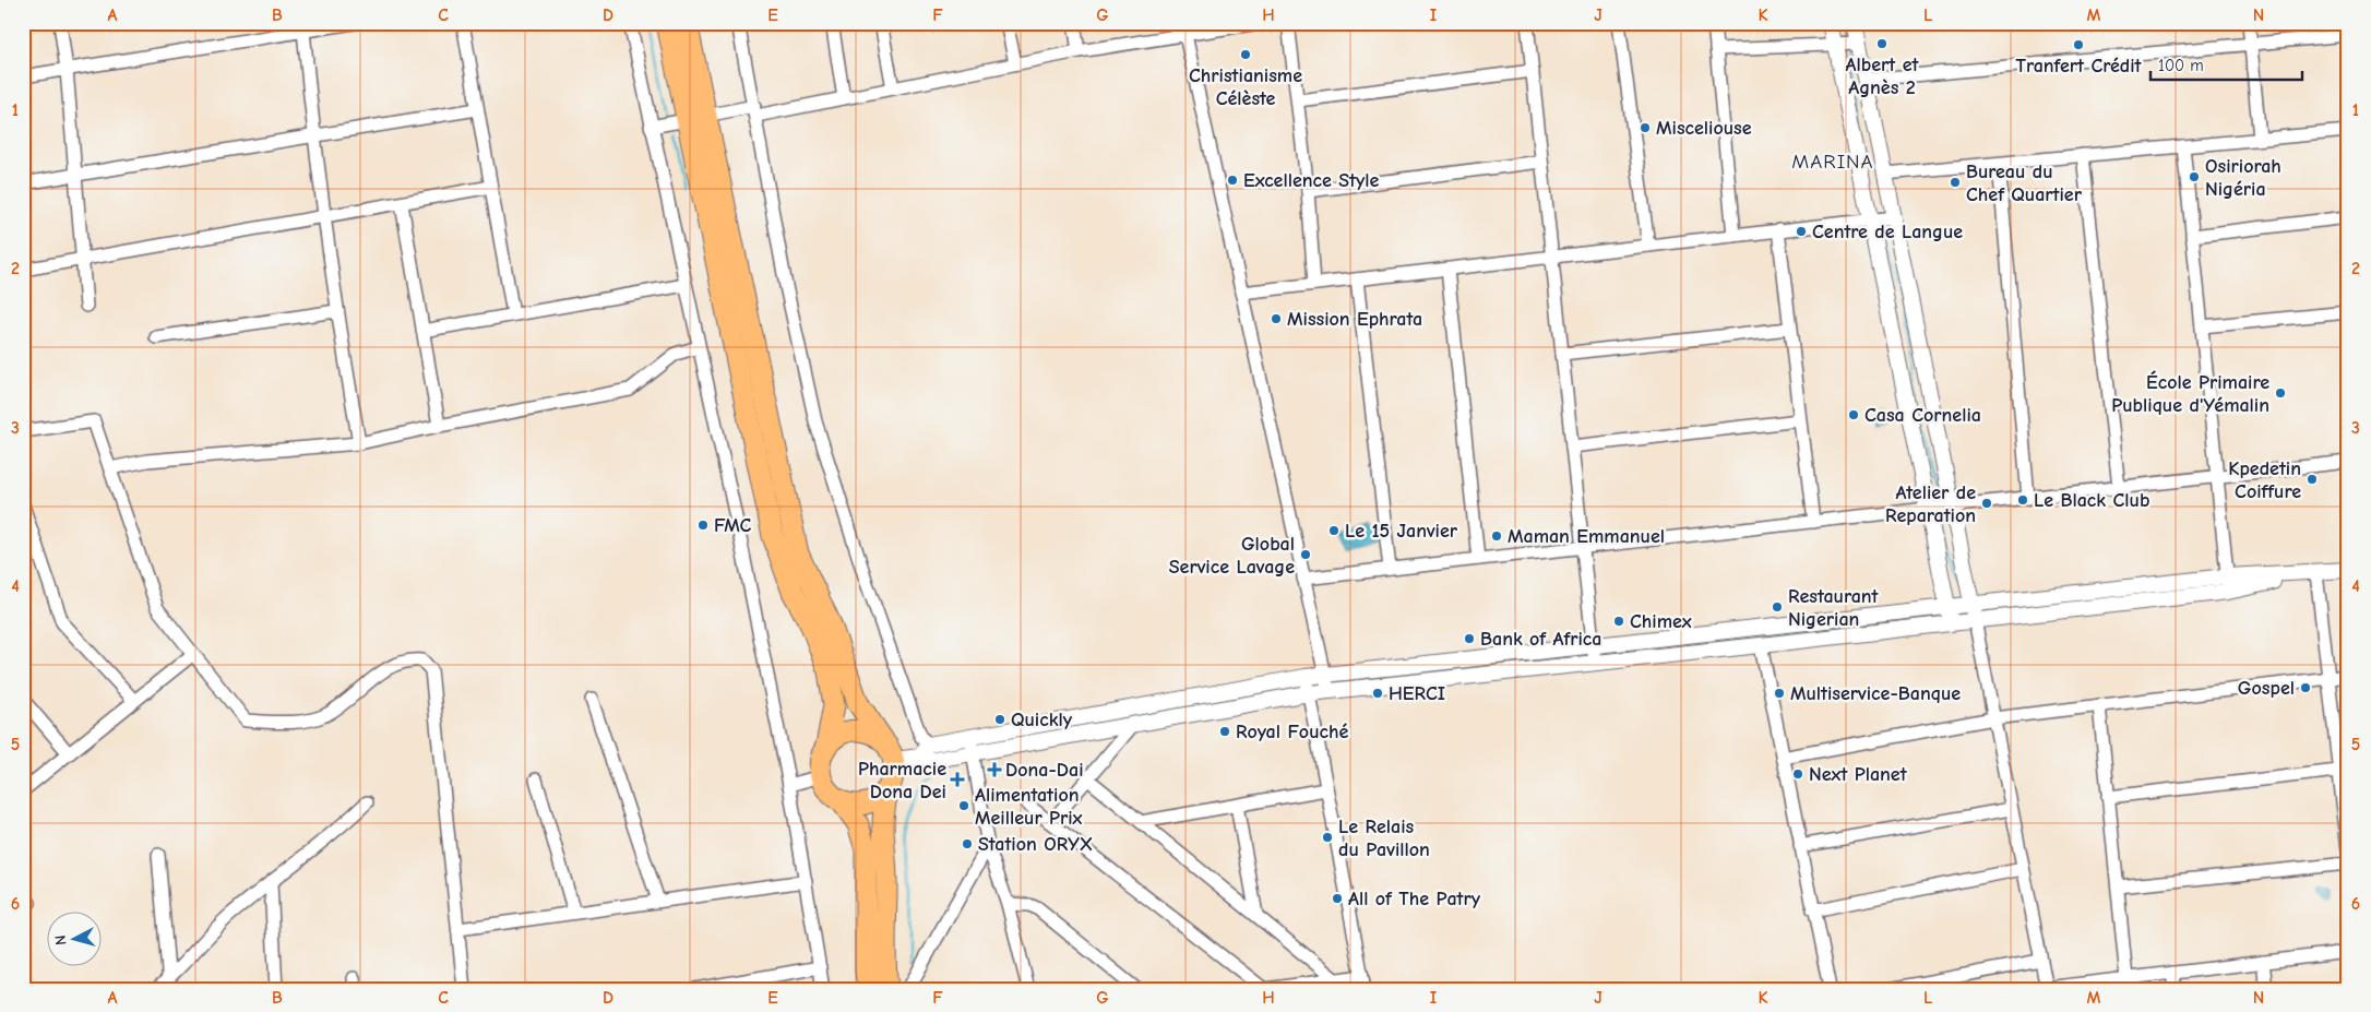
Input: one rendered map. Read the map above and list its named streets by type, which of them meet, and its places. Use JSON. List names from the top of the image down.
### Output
{
  "districts": ["MARINA"],
  "places": {
    "other": [
      "Albert et Agnès 2",
      "Tranfert Crédit",
      "Christianisme Célèste",
      "Misceliouse",
      "Osiriorah Nigéria",
      "Excellence Style",
      "Bureau du Chef Quartier",
      "Centre de Langue",
      "Mission Ephrata",
      "École Primaire Publique d'Yémalin",
      "Casa Cornelia",
      "Kpedetin Coiffure",
      "Le Black Club",
      "Atelier de Reparation",
      "FMC",
      "Le 15 Janvier",
      "Maman Emmanuel",
      "Global Service Lavage",
      "Restaurant Nigerian",
      "Chimex",
      "Bank of Africa",
      "Gospel",
      "HERCI",
      "Multiservice-Banque",
      "Quickly",
      "Royal Fouché",
      "Next Planet",
      "Alimentation Meilleur Prix",
      "Le Relais du Pavillon",
      "Station ORYX",
      "All of The Patry"
    ],
    "health": ["Dona-Dai", "Pharmacie Dona Dei"]
  },
  "scale_bar": "100 m",
  "north": "left",
  "grid": {
    "columns": [
      "A",
      "B",
      "C",
      "D",
      "E",
      "F",
      "G",
      "H",
      "I",
      "J",
      "K",
      "L",
      "M",
      "N"
    ],
    "rows": [
      "1",
      "2",
      "3",
      "4",
      "5",
      "6"
    ]
  }
}
